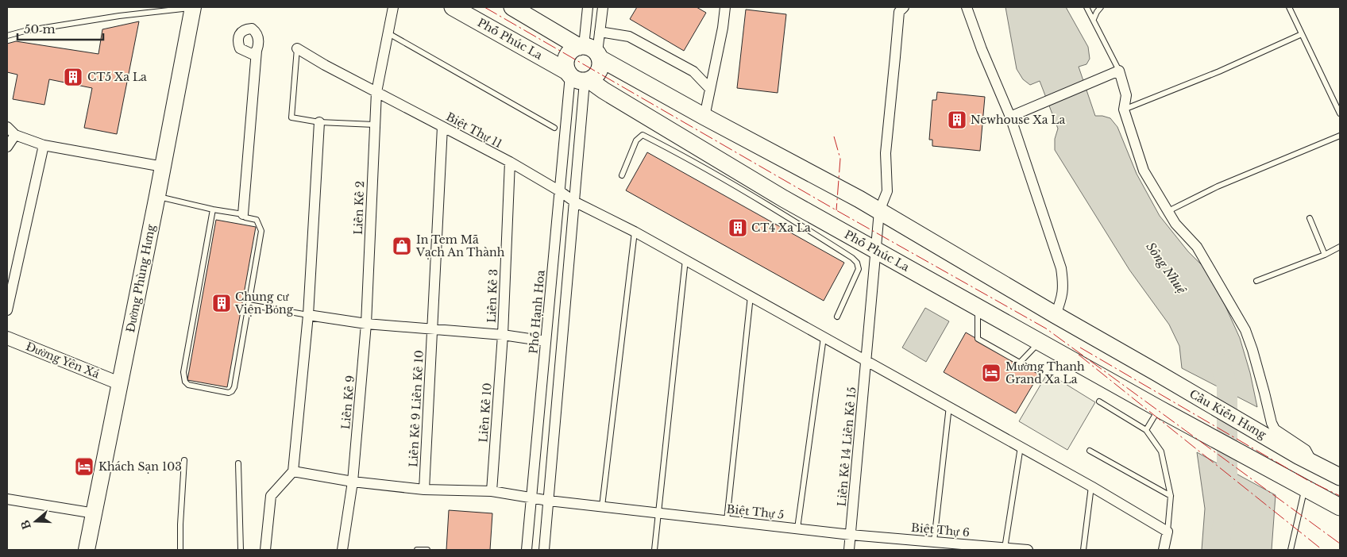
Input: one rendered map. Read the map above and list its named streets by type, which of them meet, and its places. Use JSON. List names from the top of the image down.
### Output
{
  "streets": {
    "highway": ["Phố Phúc La", "Cầu Kiến Hưng"],
    "main road": ["Đường Phùng Hưng"],
    "street": [
      "Biệt Thự 11",
      "Liền Kề 2",
      "Liền Kề 3",
      "Phố Hạnh Hoa",
      "Đường Yên Xá",
      "Liền Kề 9",
      "Liền Kề 9 Liền Kề 10",
      "Liền Kề 10",
      "Liền Kề 14 Liền Kề 15",
      "Biệt Thự 5",
      "Biệt Thự 6"
    ]
  },
  "crossings": [
    ["Phố Phúc La", "Phố Hạnh Hoa"],
    ["Phố Phúc La", "Liền Kề 14 Liền Kề 15"],
    ["Biệt Thự 11", "Liền Kề 2"],
    ["Biệt Thự 11", "Liền Kề 3"],
    ["Biệt Thự 11", "Phố Hạnh Hoa"],
    ["Biệt Thự 11", "Liền Kề 9 Liền Kề 10"],
    ["Biệt Thự 11", "Liền Kề 14 Liền Kề 15"],
    ["Liền Kề 2", "Liền Kề 9"],
    ["Đường Phùng Hưng", "Đường Yên Xá"],
    ["Liền Kề 3", "Liền Kề 10"],
    ["Phố Hạnh Hoa", "Biệt Thự 5"],
    ["Liền Kề 9", "Biệt Thự 5"],
    ["Liền Kề 9 Liền Kề 10", "Biệt Thự 5"],
    ["Liền Kề 10", "Biệt Thự 5"],
    ["Liền Kề 14 Liền Kề 15", "Biệt Thự 5"],
    ["Liền Kề 14 Liền Kề 15", "Biệt Thự 6"],
    ["Biệt Thự 5", "Biệt Thự 6"]
  ],
  "water": ["Sông Nhuệ"],
  "places": {
    "building": [
      "CT5 Xa La",
      "Newhouse Xa La",
      "CT4 Xa La",
      "Chung cư Viện Bỏng"
    ],
    "shop": ["In Tem Mã Vạch An Thành"],
    "hotel": ["Mường Thanh Grand Xa La", "Khách Sạn 103"]
  },
  "scale_bar": "50 m",
  "north": "left"
}
